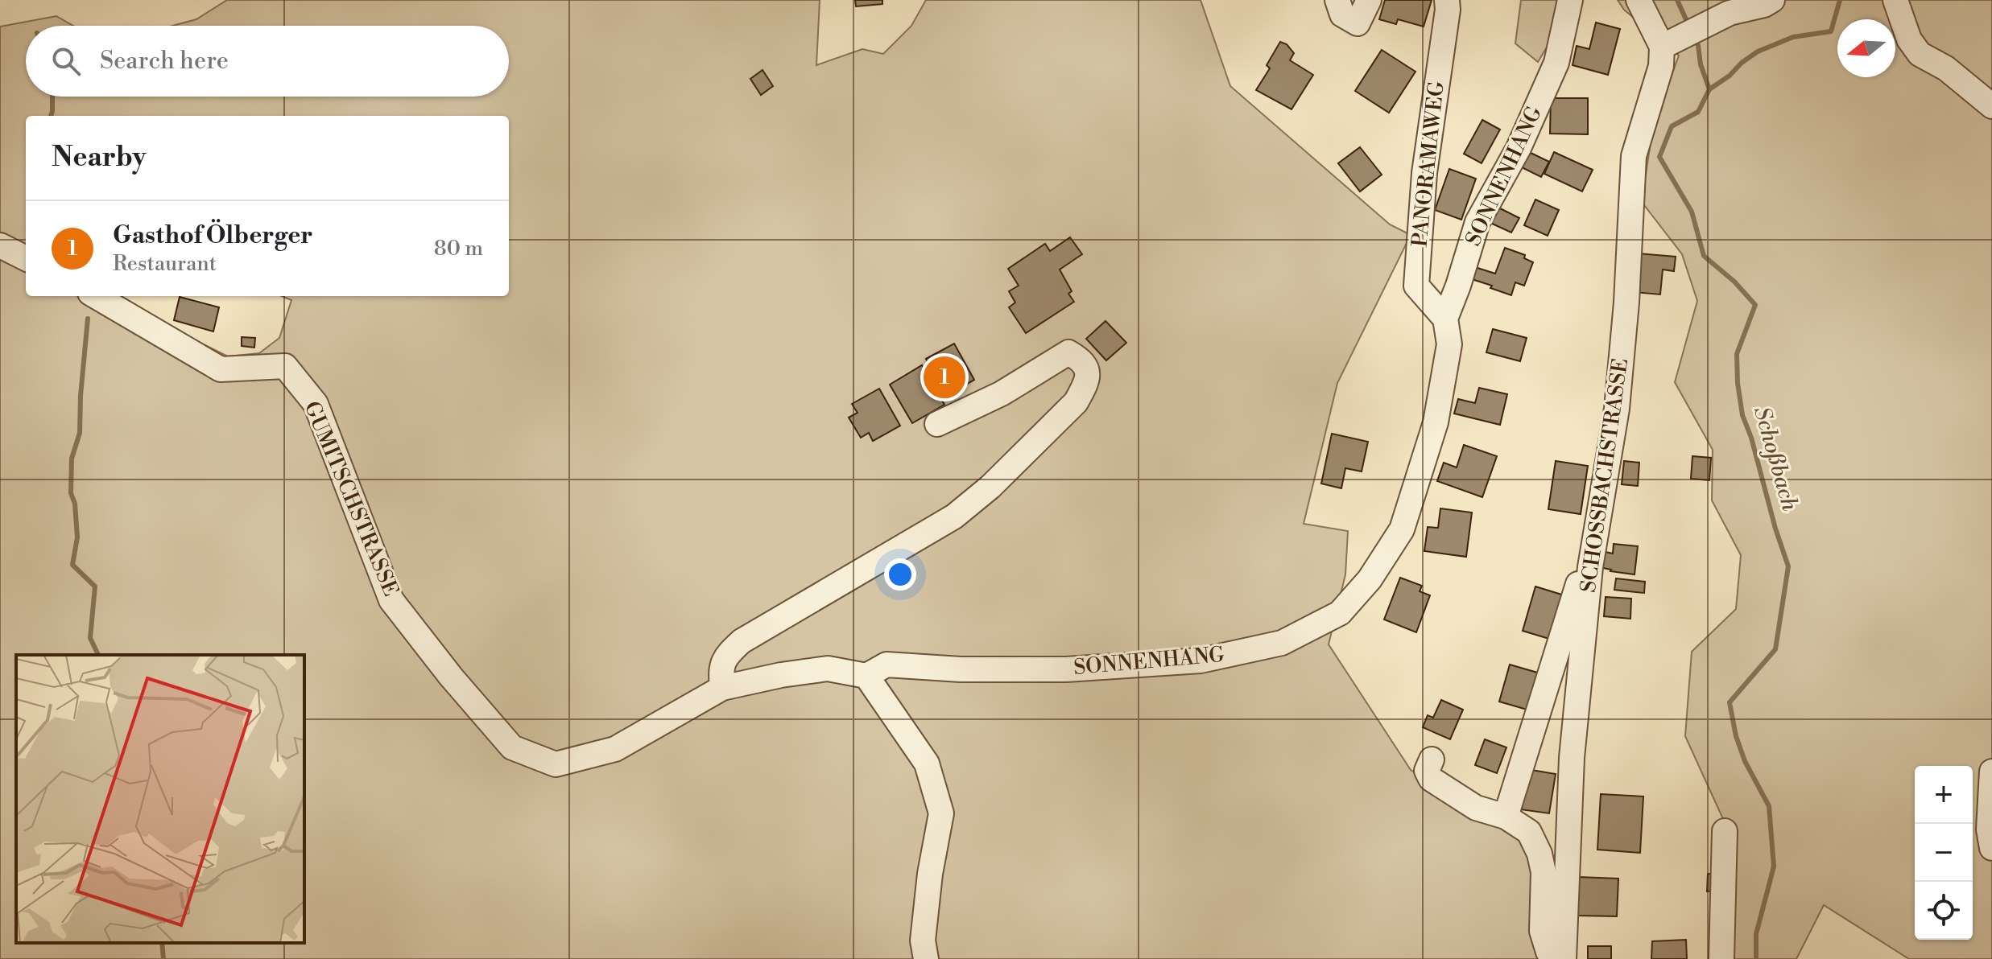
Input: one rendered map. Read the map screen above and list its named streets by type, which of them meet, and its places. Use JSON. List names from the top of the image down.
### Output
{
  "streets": {
    "street": [
      "PANORAMAWEG",
      "SONNENHANG",
      "SCHOSSBACHSTRASSE",
      "GUMITSCHSTRASSE"
    ]
  },
  "crossings": [
    ["PANORAMAWEG", "SONNENHANG"],
    ["SONNENHANG", "GUMITSCHSTRASSE"]
  ],
  "water": ["Schoßbach"],
  "north": "left",
  "page": {
    "search": "Search here",
    "heading": "Nearby",
    "list": [
      {
        "mark": "1",
        "name": "Gasthof Ölberger",
        "note": "Restaurant",
        "value": "80 m"
      }
    ],
    "pins": "1",
    "map_buttons": ["+", "−"]
  }
}
